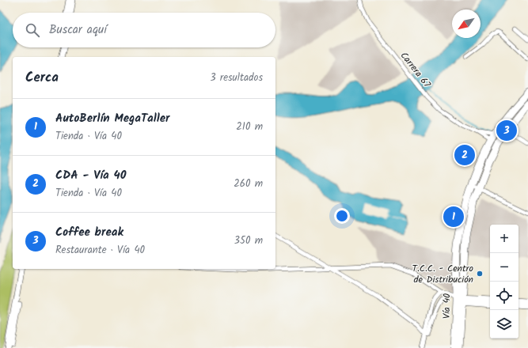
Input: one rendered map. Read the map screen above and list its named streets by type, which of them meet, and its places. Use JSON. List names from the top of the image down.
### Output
{
  "streets": {
    "highway": ["Vía 40"],
    "street": ["Carrera 67"]
  },
  "crossings": [
    ["Carrera 67", "Vía 40"]
  ],
  "places": ["T.C.C. - Centro de Distribución"],
  "north": "bottom left",
  "page": {
    "search": "Buscar aquí",
    "heading": ["Cerca", "3 resultados"],
    "list": [
      {
        "mark": "1",
        "name": "AutoBerlín MegaTaller",
        "note": "Tienda · Vía 40",
        "value": "210 m"
      },
      {
        "mark": "2",
        "name": "CDA - Vía 40",
        "note": "Tienda · Vía 40",
        "value": "260 m"
      },
      {
        "mark": "3",
        "name": "Coffee break",
        "note": "Restaurante · Vía 40",
        "value": "350 m"
      }
    ],
    "pins": ["3", "2", "1"],
    "map_buttons": ["+", "−"]
  }
}
